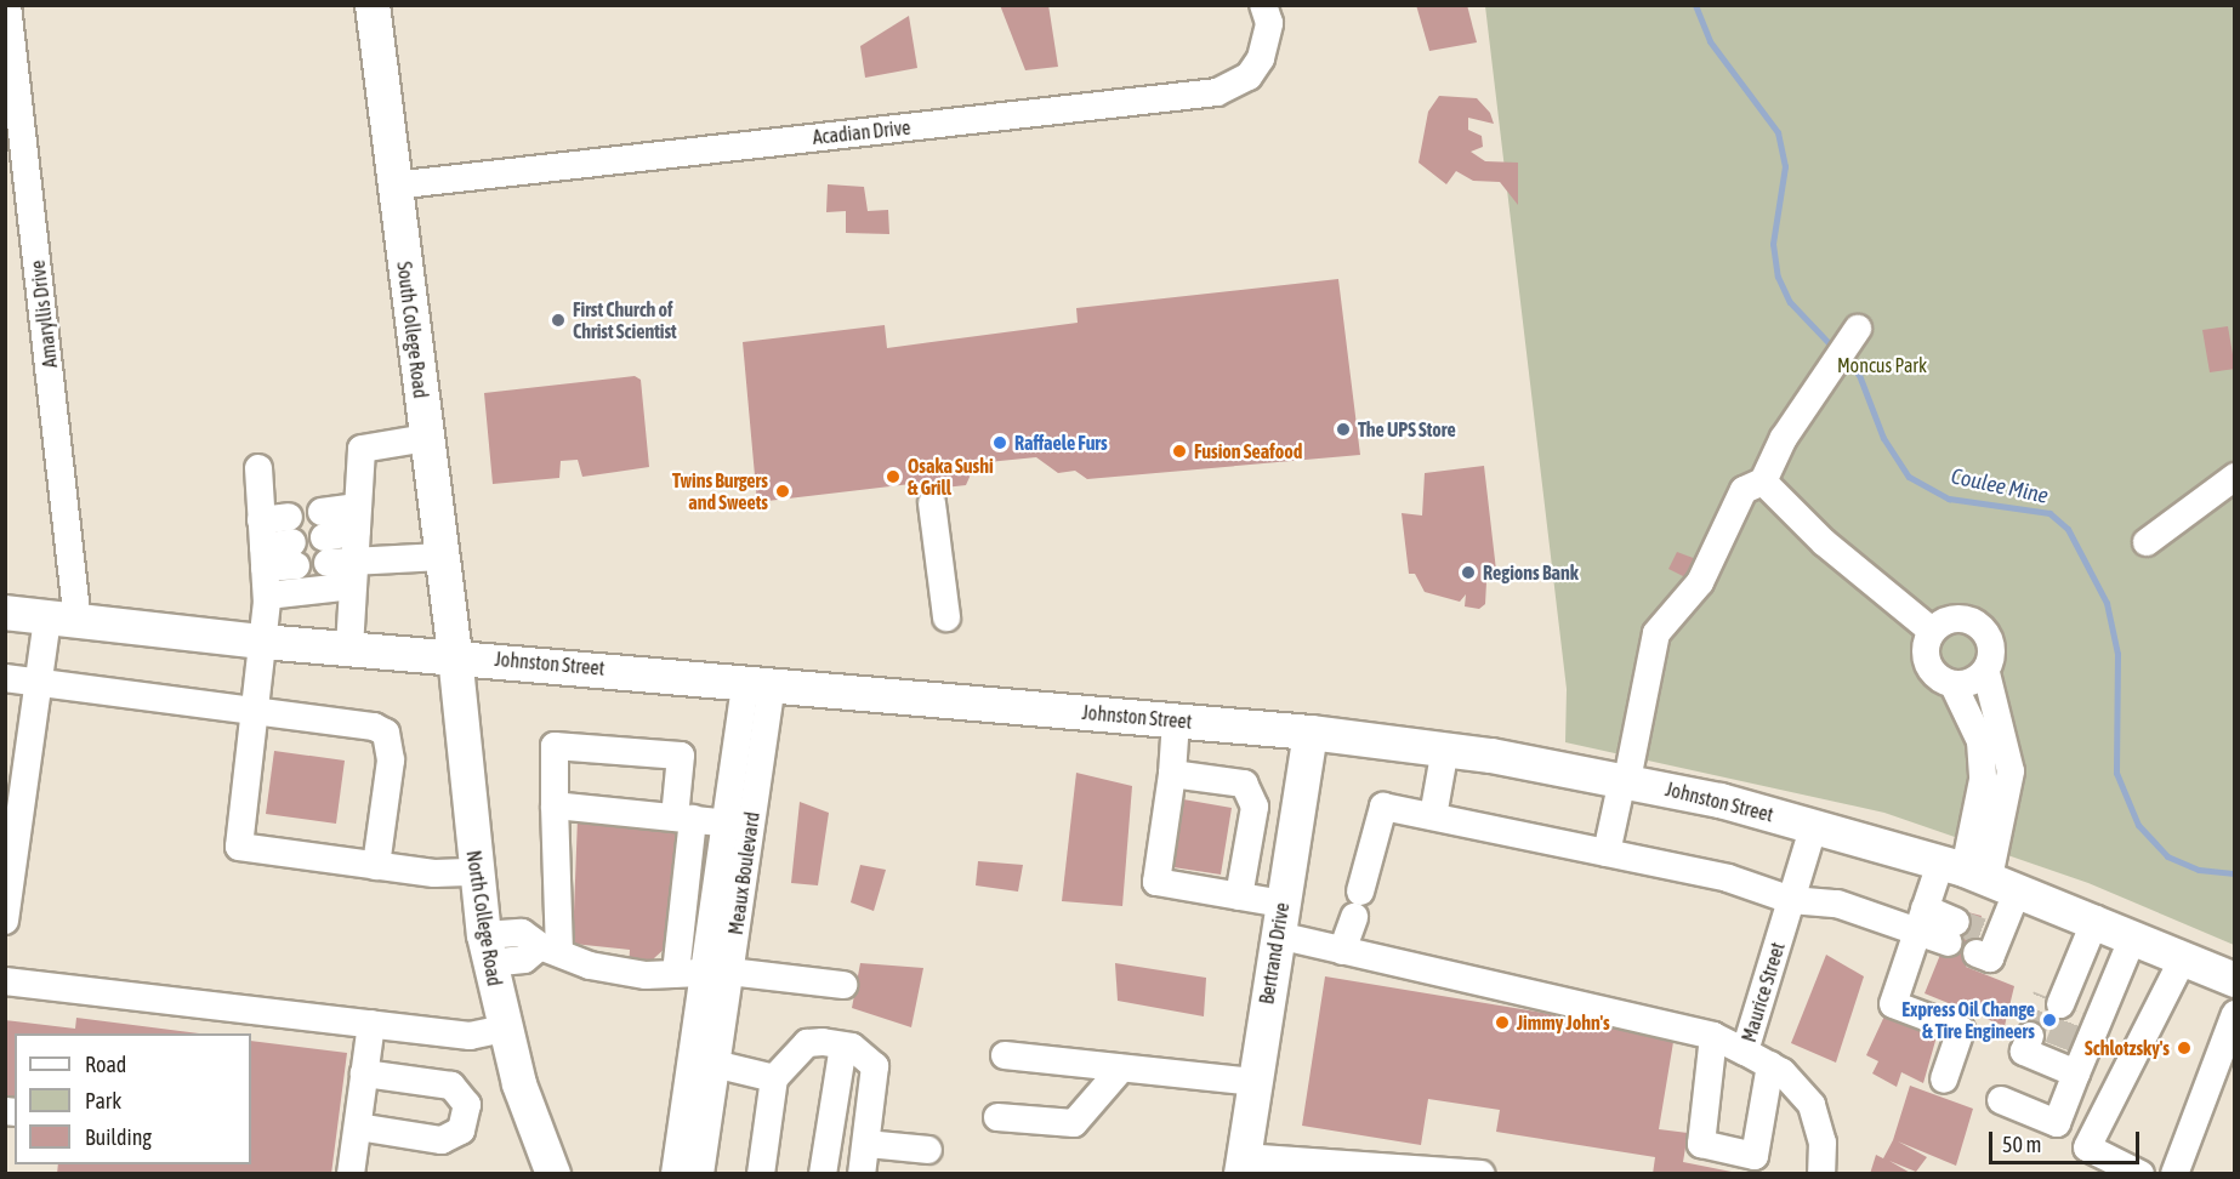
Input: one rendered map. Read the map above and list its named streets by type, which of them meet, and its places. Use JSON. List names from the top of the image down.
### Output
{
  "streets": {
    "main road": [
      "South College Road",
      "Johnston Street",
      "North College Road",
      "Bertrand Drive"
    ],
    "street": [
      "Acadian Drive",
      "Amaryllis Drive",
      "Meaux Boulevard",
      "Maurice Street"
    ]
  },
  "crossings": [
    ["Acadian Drive", "South College Road"],
    ["Amaryllis Drive", "Johnston Street"],
    ["South College Road", "Johnston Street"],
    ["South College Road", "North College Road"],
    ["Johnston Street", "Meaux Boulevard"],
    ["Johnston Street", "North College Road"],
    ["Johnston Street", "Bertrand Drive"],
    ["Johnston Street", "Maurice Street"]
  ],
  "water": ["Coulee Mine"],
  "parks": ["Moncus Park"],
  "places": [
    "First Church of Christ Scientist",
    "The UPS Store",
    "Raffaele Furs",
    "Fusion Seafood",
    "Osaka Sushi & Grill",
    "Twins Burgers and Sweets",
    "Regions Bank",
    "Express Oil Change & Tire Engineers",
    "Jimmy John's",
    "Schlotzsky's"
  ],
  "legend": ["Road", "Park", "Building"],
  "scale_bar": "50 m"
}
